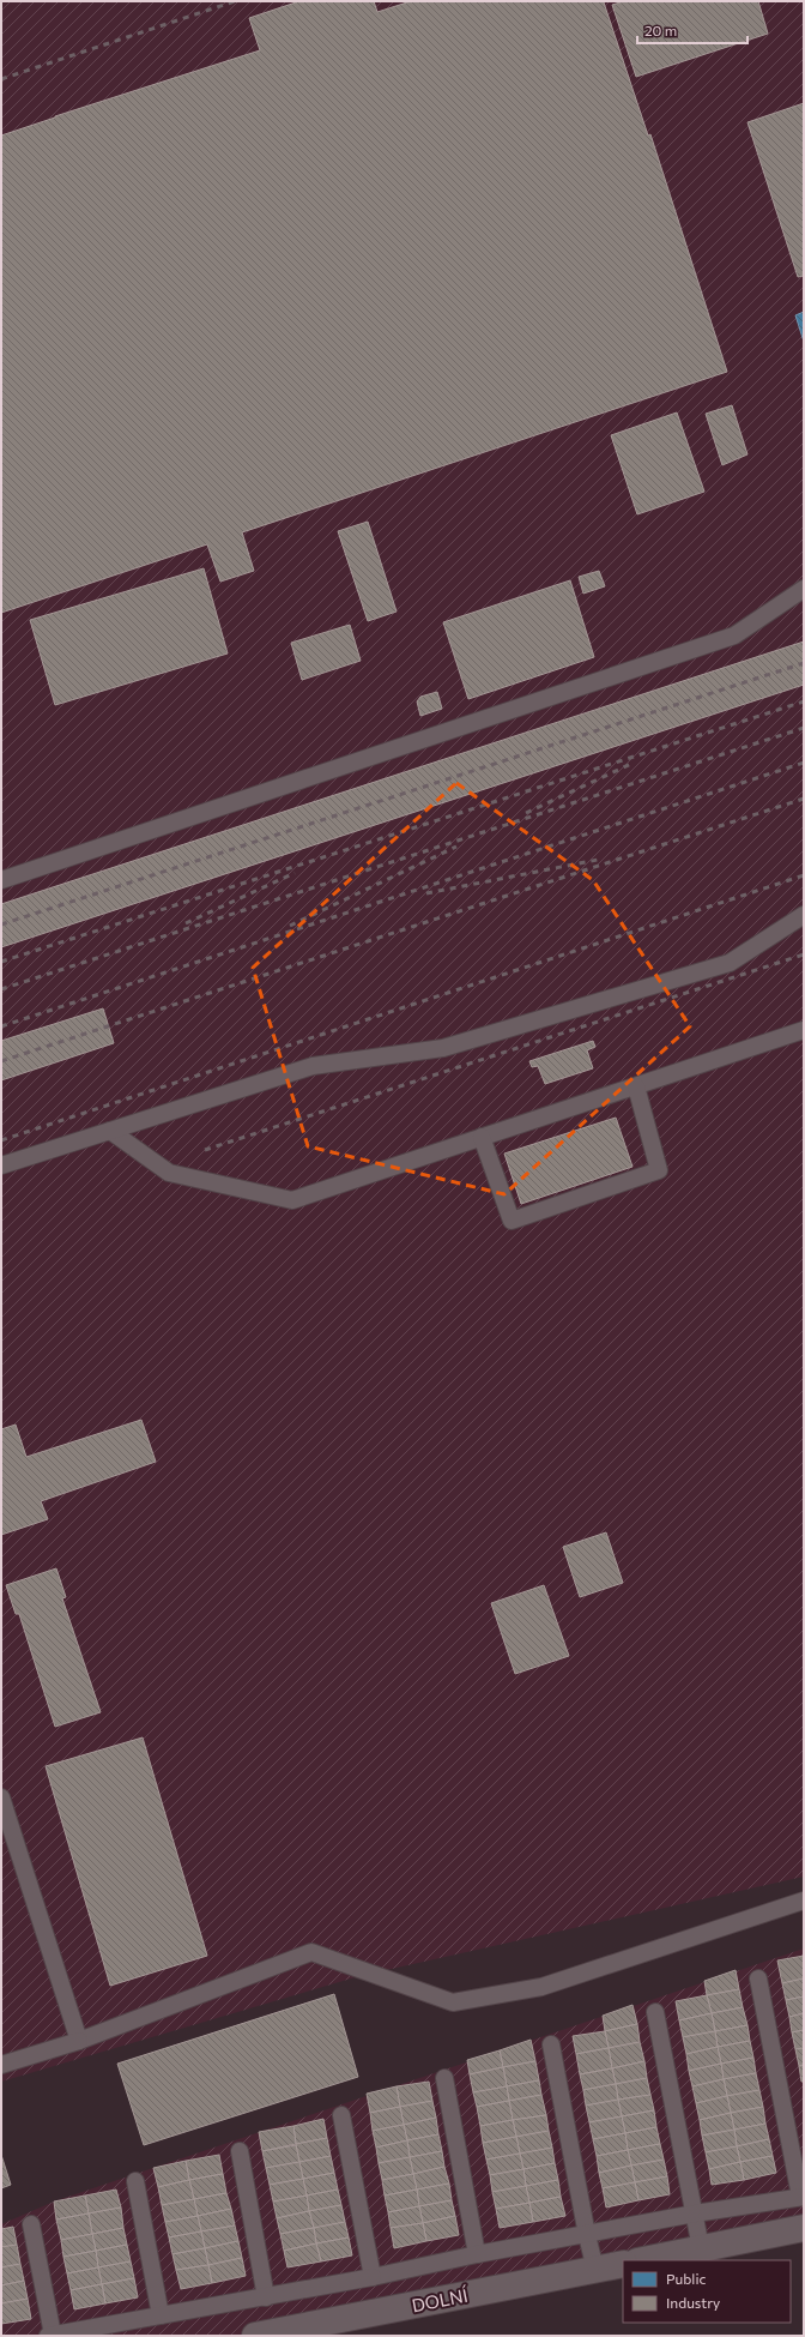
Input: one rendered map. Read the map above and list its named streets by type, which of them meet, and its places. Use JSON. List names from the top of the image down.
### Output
{
  "streets": {
    "street": ["DOLNÍ"]
  },
  "legend": ["Public", "Industry"],
  "scale_bar": "20 m"
}
